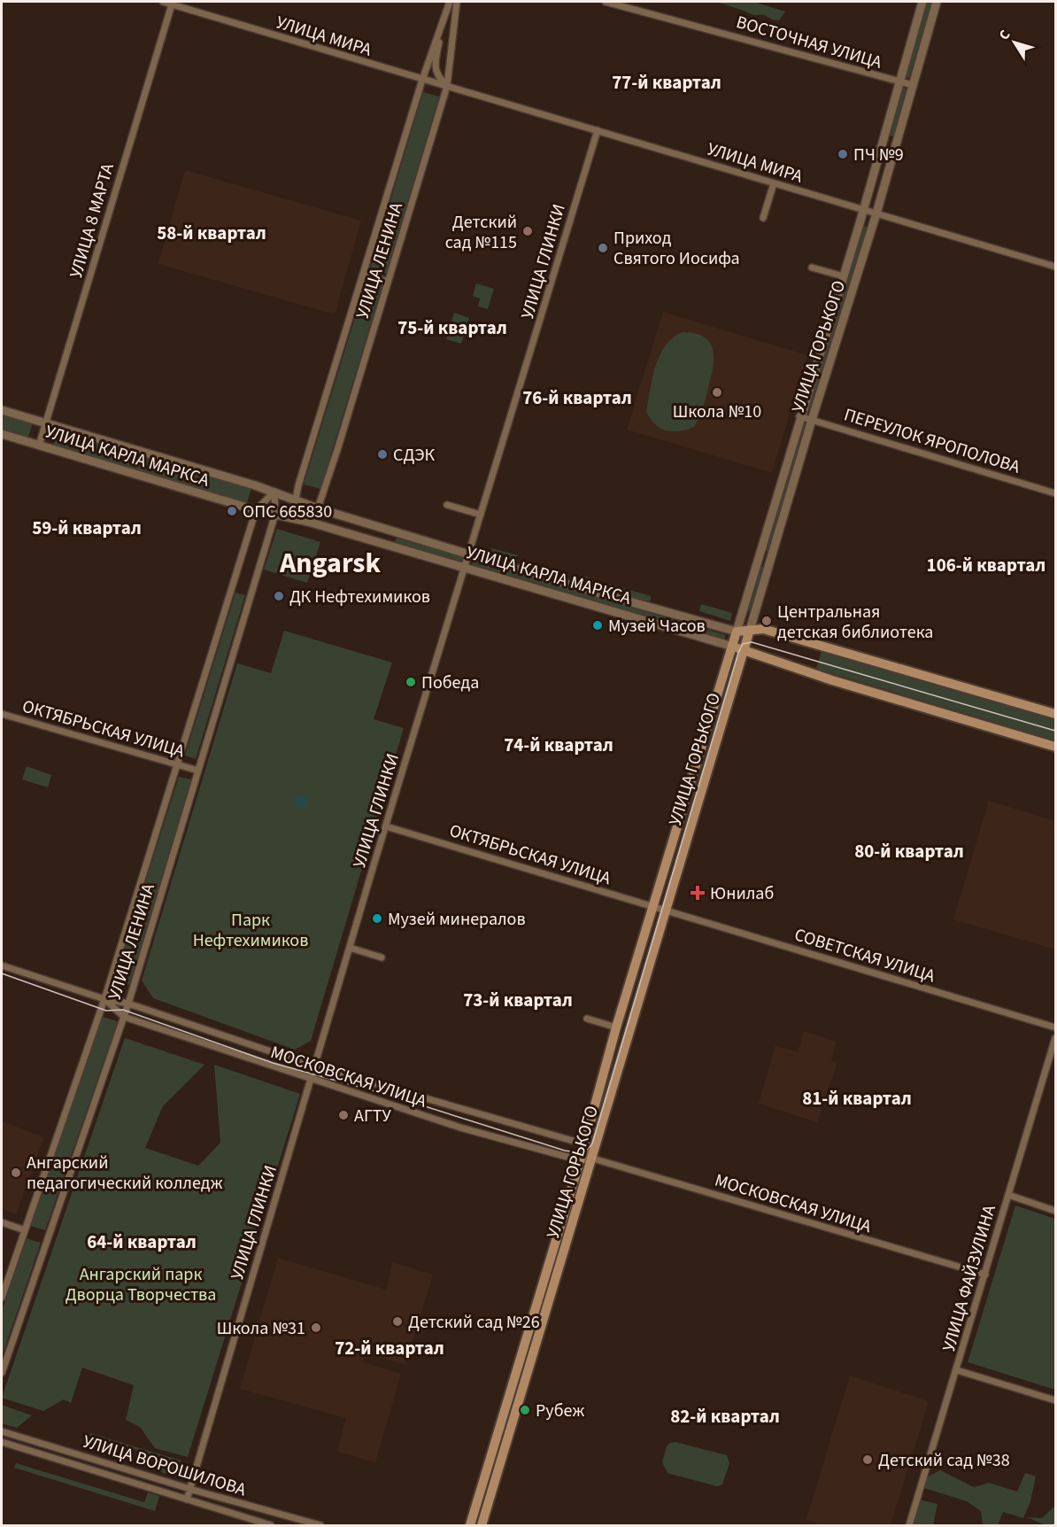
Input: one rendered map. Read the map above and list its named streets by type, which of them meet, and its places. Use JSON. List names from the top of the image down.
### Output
{
  "streets": {
    "main road": ["УЛИЦА ГОРЬКОГО", "УЛИЦА КАРЛА МАРКСА"],
    "street": [
      "УЛИЦА МИРА",
      "ВОСТОЧНАЯ УЛИЦА",
      "УЛИЦА 8 МАРТА",
      "УЛИЦА ЛЕНИНА",
      "УЛИЦА ГЛИНКИ",
      "ПЕРЕУЛОК ЯРОПОЛОВА",
      "ОКТЯБРЬСКАЯ УЛИЦА",
      "СОВЕТСКАЯ УЛИЦА",
      "МОСКОВСКАЯ УЛИЦА",
      "УЛИЦА ФАЙЗУЛИНА",
      "УЛИЦА ВОРОШИЛОВА"
    ]
  },
  "crossings": [
    ["УЛИЦА МИРА", "УЛИЦА 8 МАРТА"],
    ["УЛИЦА МИРА", "УЛИЦА ЛЕНИНА"],
    ["УЛИЦА МИРА", "УЛИЦА ГЛИНКИ"],
    ["УЛИЦА МИРА", "УЛИЦА ГОРЬКОГО"],
    ["ВОСТОЧНАЯ УЛИЦА", "УЛИЦА ГОРЬКОГО"],
    ["УЛИЦА 8 МАРТА", "УЛИЦА КАРЛА МАРКСА"],
    ["УЛИЦА ЛЕНИНА", "УЛИЦА КАРЛА МАРКСА"],
    ["УЛИЦА ЛЕНИНА", "ОКТЯБРЬСКАЯ УЛИЦА"],
    ["УЛИЦА ЛЕНИНА", "МОСКОВСКАЯ УЛИЦА"],
    ["УЛИЦА ГЛИНКИ", "УЛИЦА КАРЛА МАРКСА"],
    ["УЛИЦА ГЛИНКИ", "ОКТЯБРЬСКАЯ УЛИЦА"],
    ["УЛИЦА ГЛИНКИ", "МОСКОВСКАЯ УЛИЦА"],
    ["УЛИЦА ГЛИНКИ", "УЛИЦА ВОРОШИЛОВА"],
    ["УЛИЦА ГОРЬКОГО", "ПЕРЕУЛОК ЯРОПОЛОВА"],
    ["УЛИЦА ГОРЬКОГО", "УЛИЦА КАРЛА МАРКСА"],
    ["УЛИЦА ГОРЬКОГО", "ОКТЯБРЬСКАЯ УЛИЦА"],
    ["УЛИЦА ГОРЬКОГО", "СОВЕТСКАЯ УЛИЦА"],
    ["УЛИЦА ГОРЬКОГО", "МОСКОВСКАЯ УЛИЦА"],
    ["ОКТЯБРЬСКАЯ УЛИЦА", "СОВЕТСКАЯ УЛИЦА"],
    ["МОСКОВСКАЯ УЛИЦА", "УЛИЦА ФАЙЗУЛИНА"]
  ],
  "districts": [
    "77-й квартал",
    "58-й квартал",
    "75-й квартал",
    "76-й квартал",
    "59-й квартал",
    "Angarsk",
    "106-й квартал",
    "74-й квартал",
    "80-й квартал",
    "73-й квартал",
    "81-й квартал",
    "64-й квартал",
    "72-й квартал",
    "82-й квартал"
  ],
  "parks": ["Парк Нефтехимиков", "Ангарский парк Дворца Творчества"],
  "places": {
    "other": [
      "ПЧ №9",
      "Детский сад №115",
      "Приход Святого Иосифа",
      "Школа №10",
      "СДЭК",
      "ОПС 665830",
      "ДК Нефтехимиков",
      "Центральная детская библиотека",
      "Музей Часов",
      "Победа",
      "Музей минералов",
      "АГТУ",
      "Ангарский педагогический колледж",
      "Детский сад №26",
      "Школа №31",
      "Рубеж",
      "Детский сад №38"
    ],
    "health": ["Юнилаб"]
  },
  "north": "top left"
}
